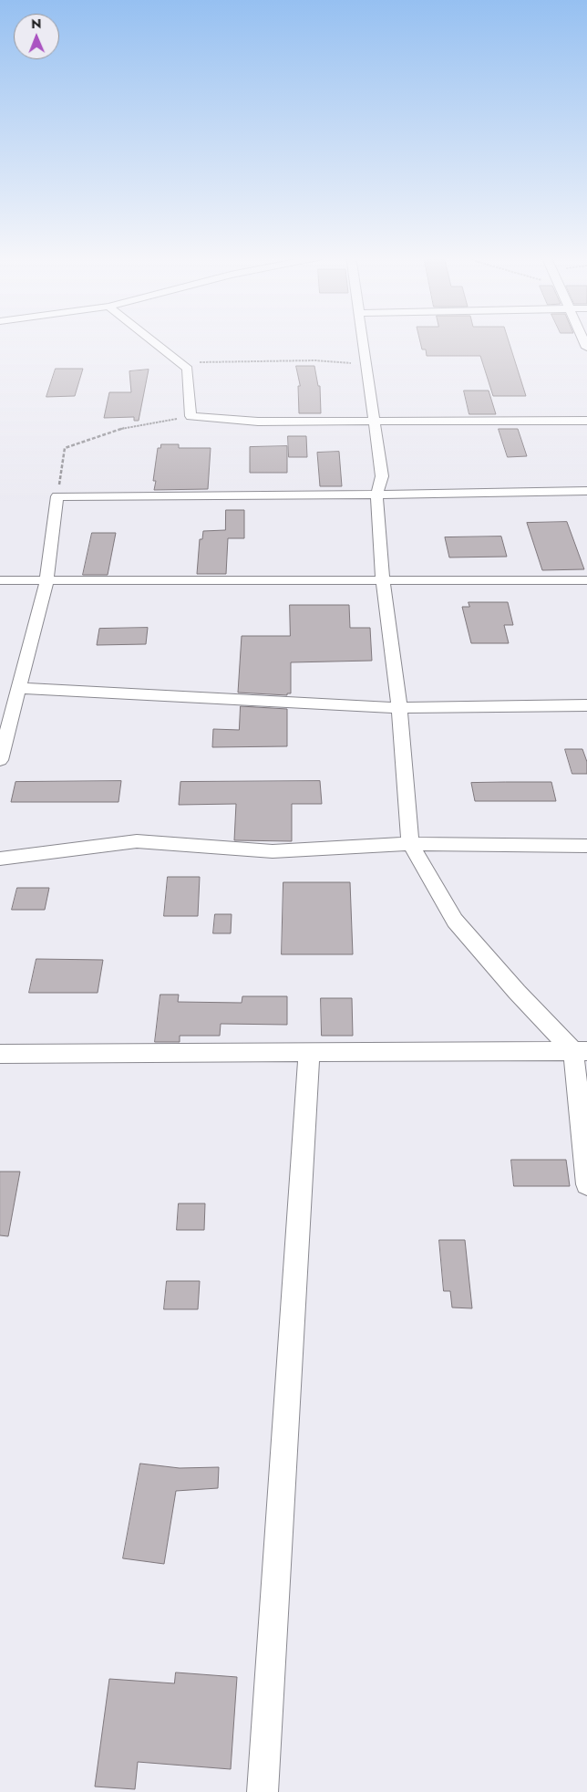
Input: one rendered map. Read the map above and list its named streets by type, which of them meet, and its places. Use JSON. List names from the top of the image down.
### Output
{
  "north": "top"
}
